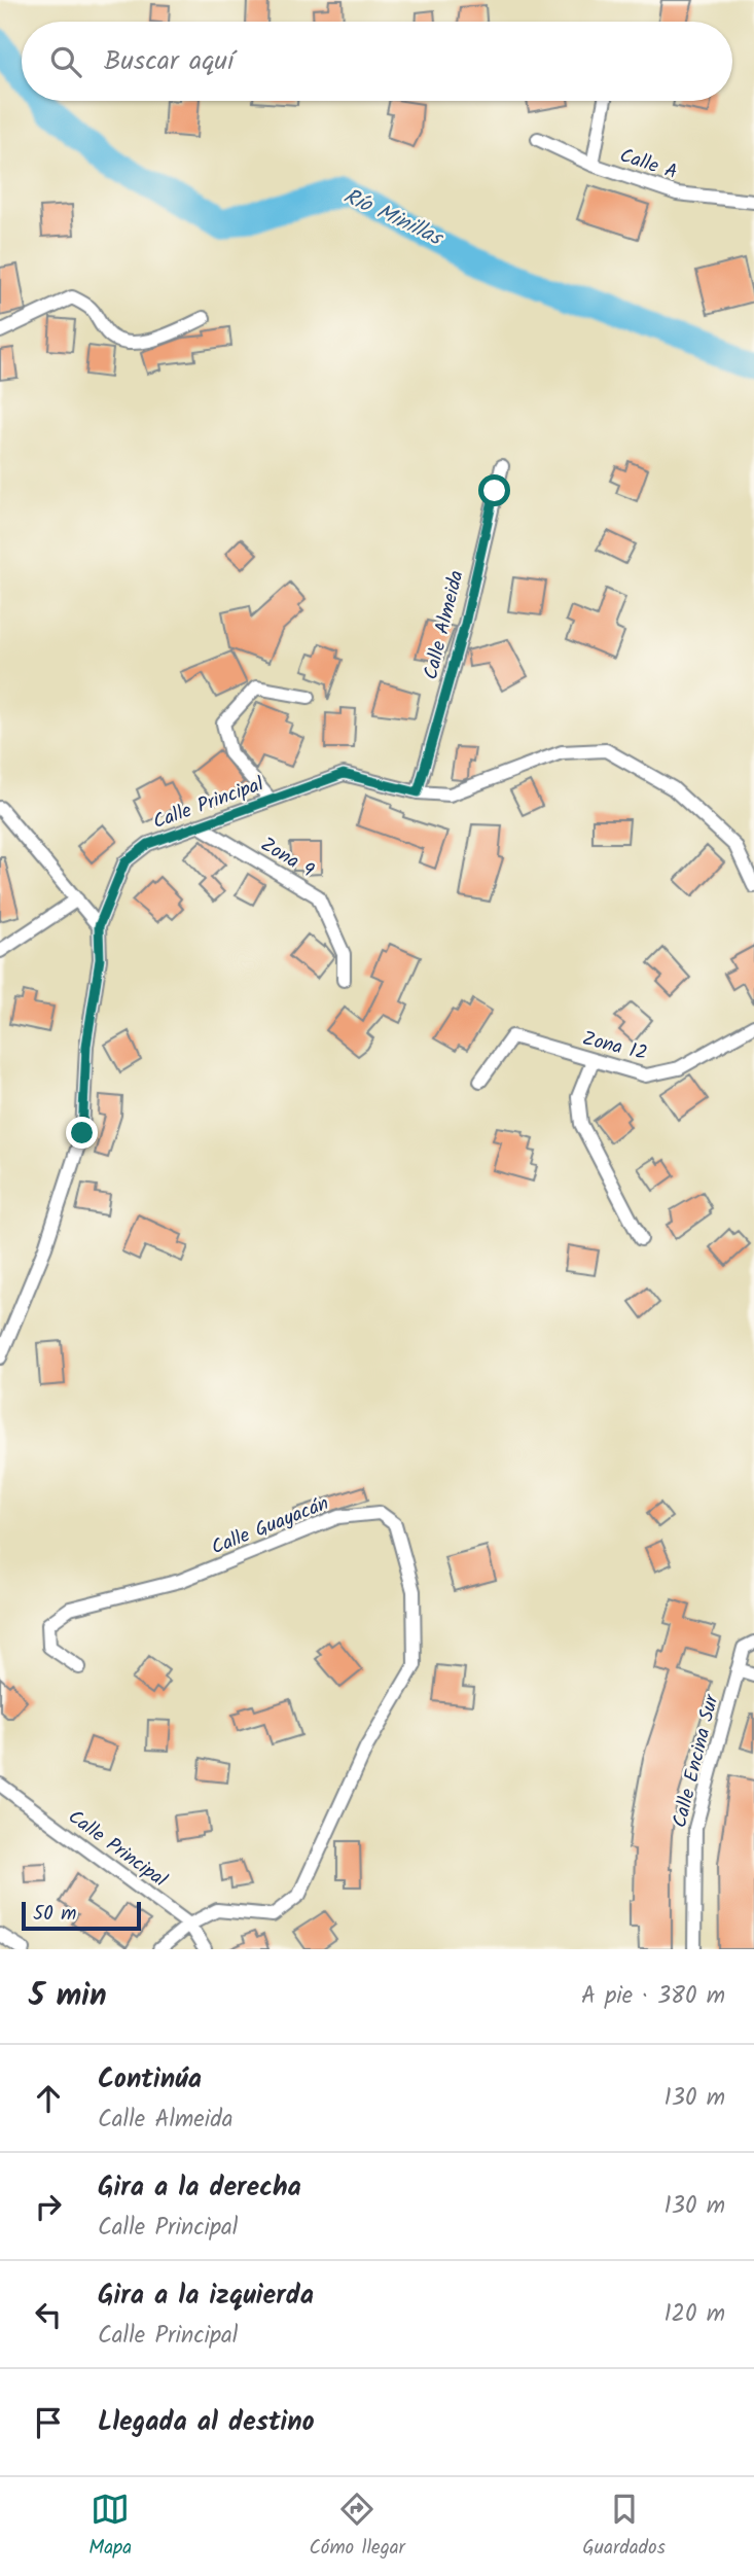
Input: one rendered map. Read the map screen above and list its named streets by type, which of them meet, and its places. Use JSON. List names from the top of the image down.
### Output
{
  "streets": {
    "street": [
      "Calle A",
      "Calle Almeida",
      "Calle Principal",
      "Zona 9",
      "Zona 12",
      "Calle Guayacán",
      "Calle Encina Sur"
    ]
  },
  "crossings": [
    ["Calle Almeida", "Calle Principal"],
    ["Calle Principal", "Zona 9"],
    ["Calle Principal", "Calle Guayacán"]
  ],
  "water": ["Río Minillas"],
  "scale_bar": "50 m",
  "page": {
    "search": "Buscar aquí",
    "scale": "50 m",
    "heading": ["5 min", "A pie · 380 m"],
    "list": [
      ["Continúa", "Calle Almeida", "130 m"],
      ["Gira a la derecha", "Calle Principal", "130 m"],
      ["Gira a la izquierda", "Calle Principal", "120 m"],
      "Llegada al destino"
    ],
    "nav": ["Mapa", "Cómo llegar", "Guardados"]
  }
}
